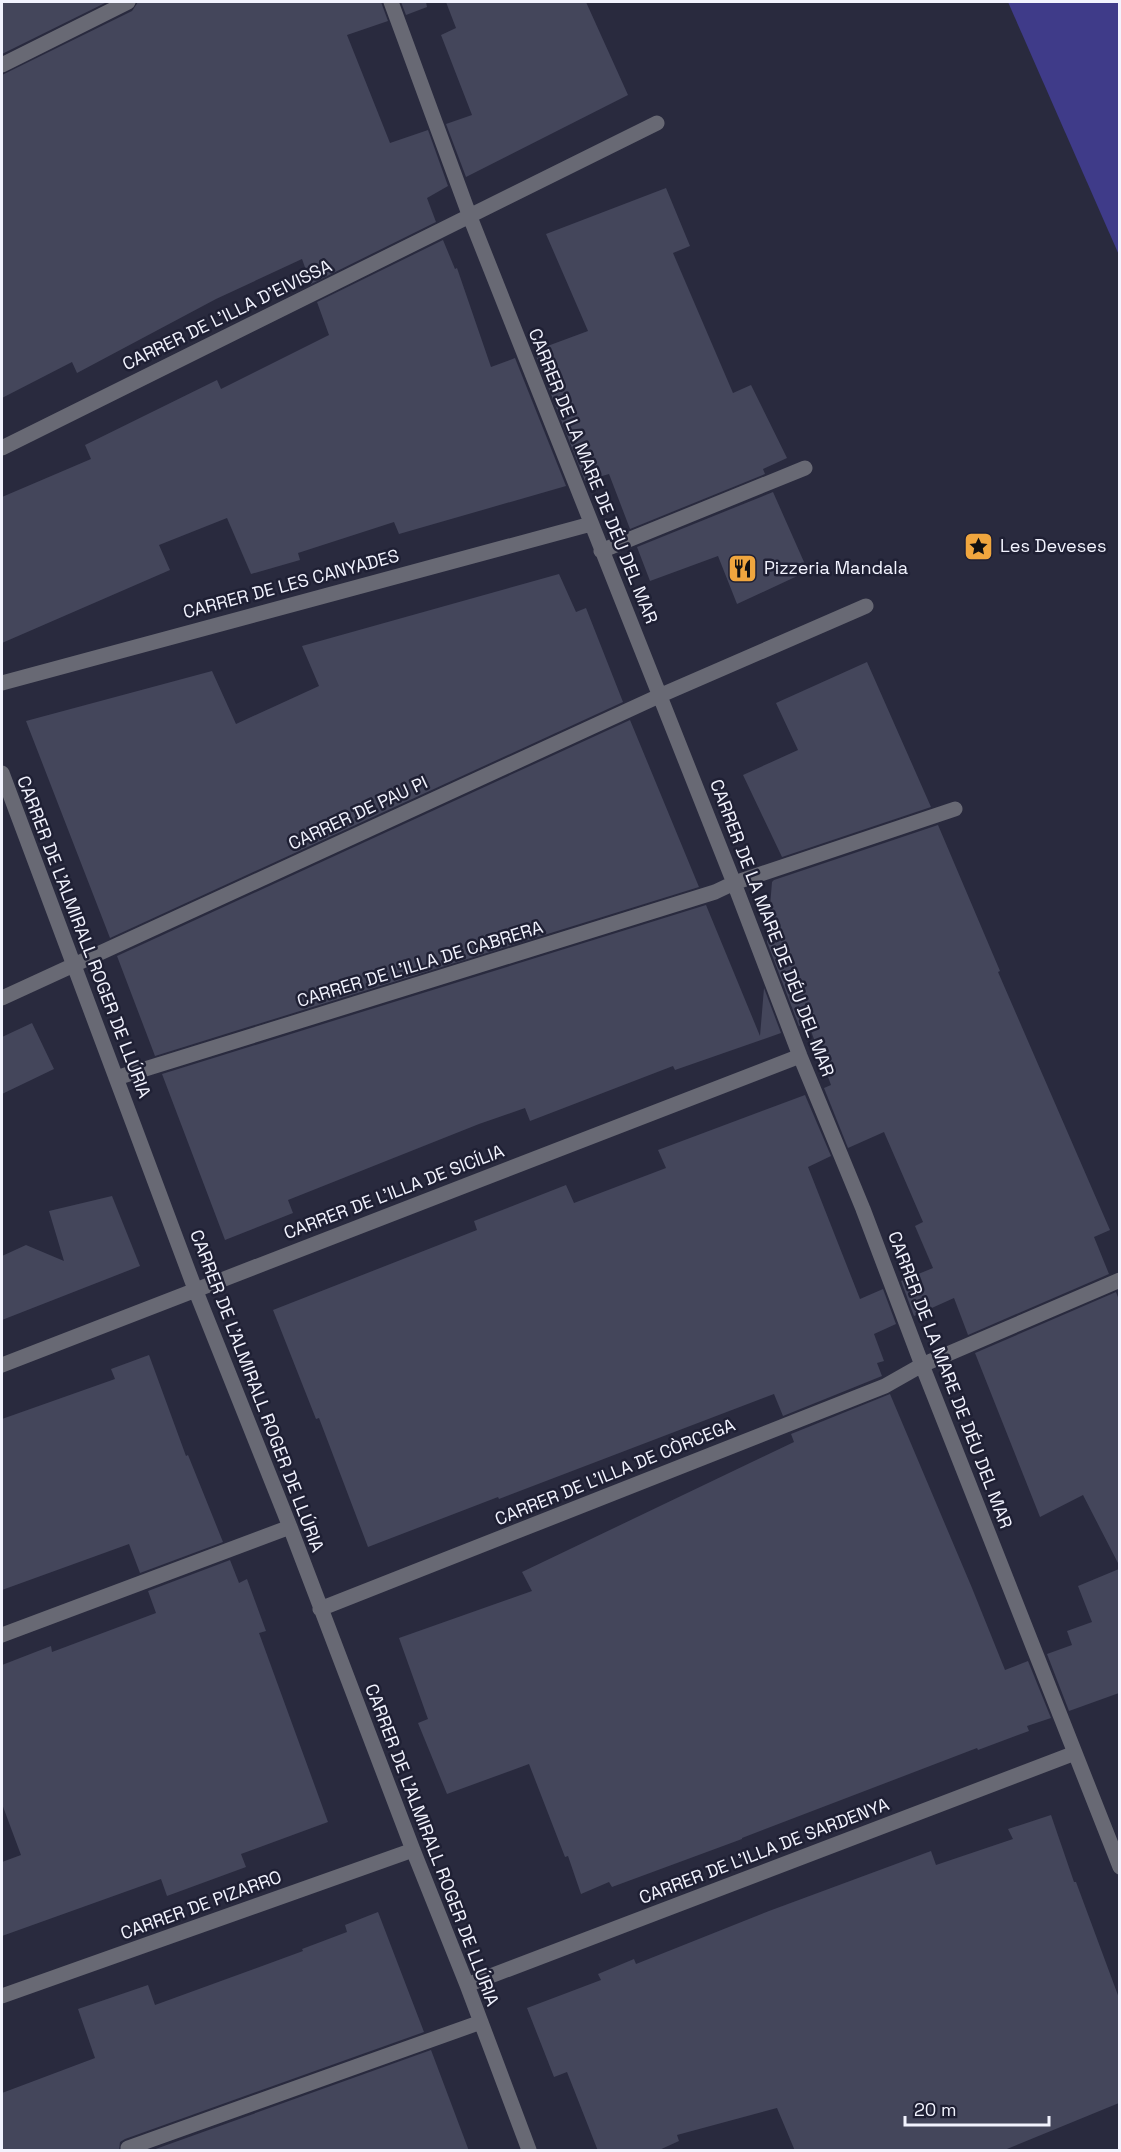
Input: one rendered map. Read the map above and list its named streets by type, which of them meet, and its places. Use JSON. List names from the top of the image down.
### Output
{
  "streets": {
    "street": [
      "CARRER DE L'ILLA D'EIVISSA",
      "CARRER DE LA MARE DE DÉU DEL MAR",
      "CARRER DE LES CANYADES",
      "CARRER DE PAU PI",
      "CARRER DE L'ALMIRALL ROGER DE LLÚRIA",
      "CARRER DE L'ILLA DE CABRERA",
      "CARRER DE L'ILLA DE SICÍLIA",
      "CARRER DE L'ILLA DE CÒRCEGA",
      "CARRER DE L'ILLA DE SARDENYA",
      "CARRER DE PIZARRO"
    ]
  },
  "crossings": [
    ["CARRER DE L'ILLA D'EIVISSA", "CARRER DE LA MARE DE DÉU DEL MAR"],
    ["CARRER DE LA MARE DE DÉU DEL MAR", "CARRER DE LES CANYADES"],
    ["CARRER DE LA MARE DE DÉU DEL MAR", "CARRER DE PAU PI"],
    ["CARRER DE LA MARE DE DÉU DEL MAR", "CARRER DE L'ILLA DE CABRERA"],
    ["CARRER DE LA MARE DE DÉU DEL MAR", "CARRER DE L'ILLA DE SICÍLIA"],
    ["CARRER DE LA MARE DE DÉU DEL MAR", "CARRER DE L'ILLA DE CÒRCEGA"],
    ["CARRER DE LA MARE DE DÉU DEL MAR", "CARRER DE L'ILLA DE SARDENYA"],
    ["CARRER DE PAU PI", "CARRER DE L'ALMIRALL ROGER DE LLÚRIA"],
    ["CARRER DE L'ALMIRALL ROGER DE LLÚRIA", "CARRER DE L'ILLA DE CABRERA"],
    ["CARRER DE L'ALMIRALL ROGER DE LLÚRIA", "CARRER DE L'ILLA DE SICÍLIA"],
    ["CARRER DE L'ALMIRALL ROGER DE LLÚRIA", "CARRER DE L'ILLA DE CÒRCEGA"],
    ["CARRER DE L'ALMIRALL ROGER DE LLÚRIA", "CARRER DE L'ILLA DE SARDENYA"],
    ["CARRER DE L'ALMIRALL ROGER DE LLÚRIA", "CARRER DE PIZARRO"]
  ],
  "places": {
    "place": ["Les Deveses"],
    "restaurant": ["Pizzeria Mandala"]
  },
  "scale_bar": "20 m"
}
